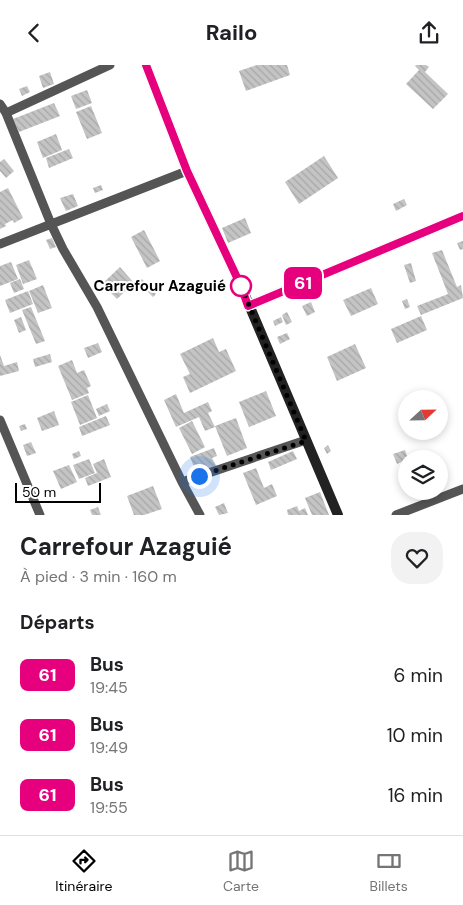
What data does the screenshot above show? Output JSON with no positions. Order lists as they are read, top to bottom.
{
  "places": ["Carrefour Azaguié"],
  "lines": ["bus line 61"],
  "scale_bar": "50 m",
  "north": "right",
  "page": {
    "header": "Railo",
    "on_map": "61",
    "scale": "50 m",
    "heading": [
      ["Carrefour Azaguié", "À pied · 3 min · 160 m"],
      "Départs"
    ],
    "list": [
      {
        "mark": "61",
        "name": "Bus",
        "note": "19:45",
        "value": "6 min"
      },
      {
        "mark": "61",
        "name": "Bus",
        "note": "19:49",
        "value": "10 min"
      },
      {
        "mark": "61",
        "name": "Bus",
        "note": "19:55",
        "value": "16 min"
      }
    ],
    "tabs": ["Itinéraire", "Carte", "Billets"]
  }
}
